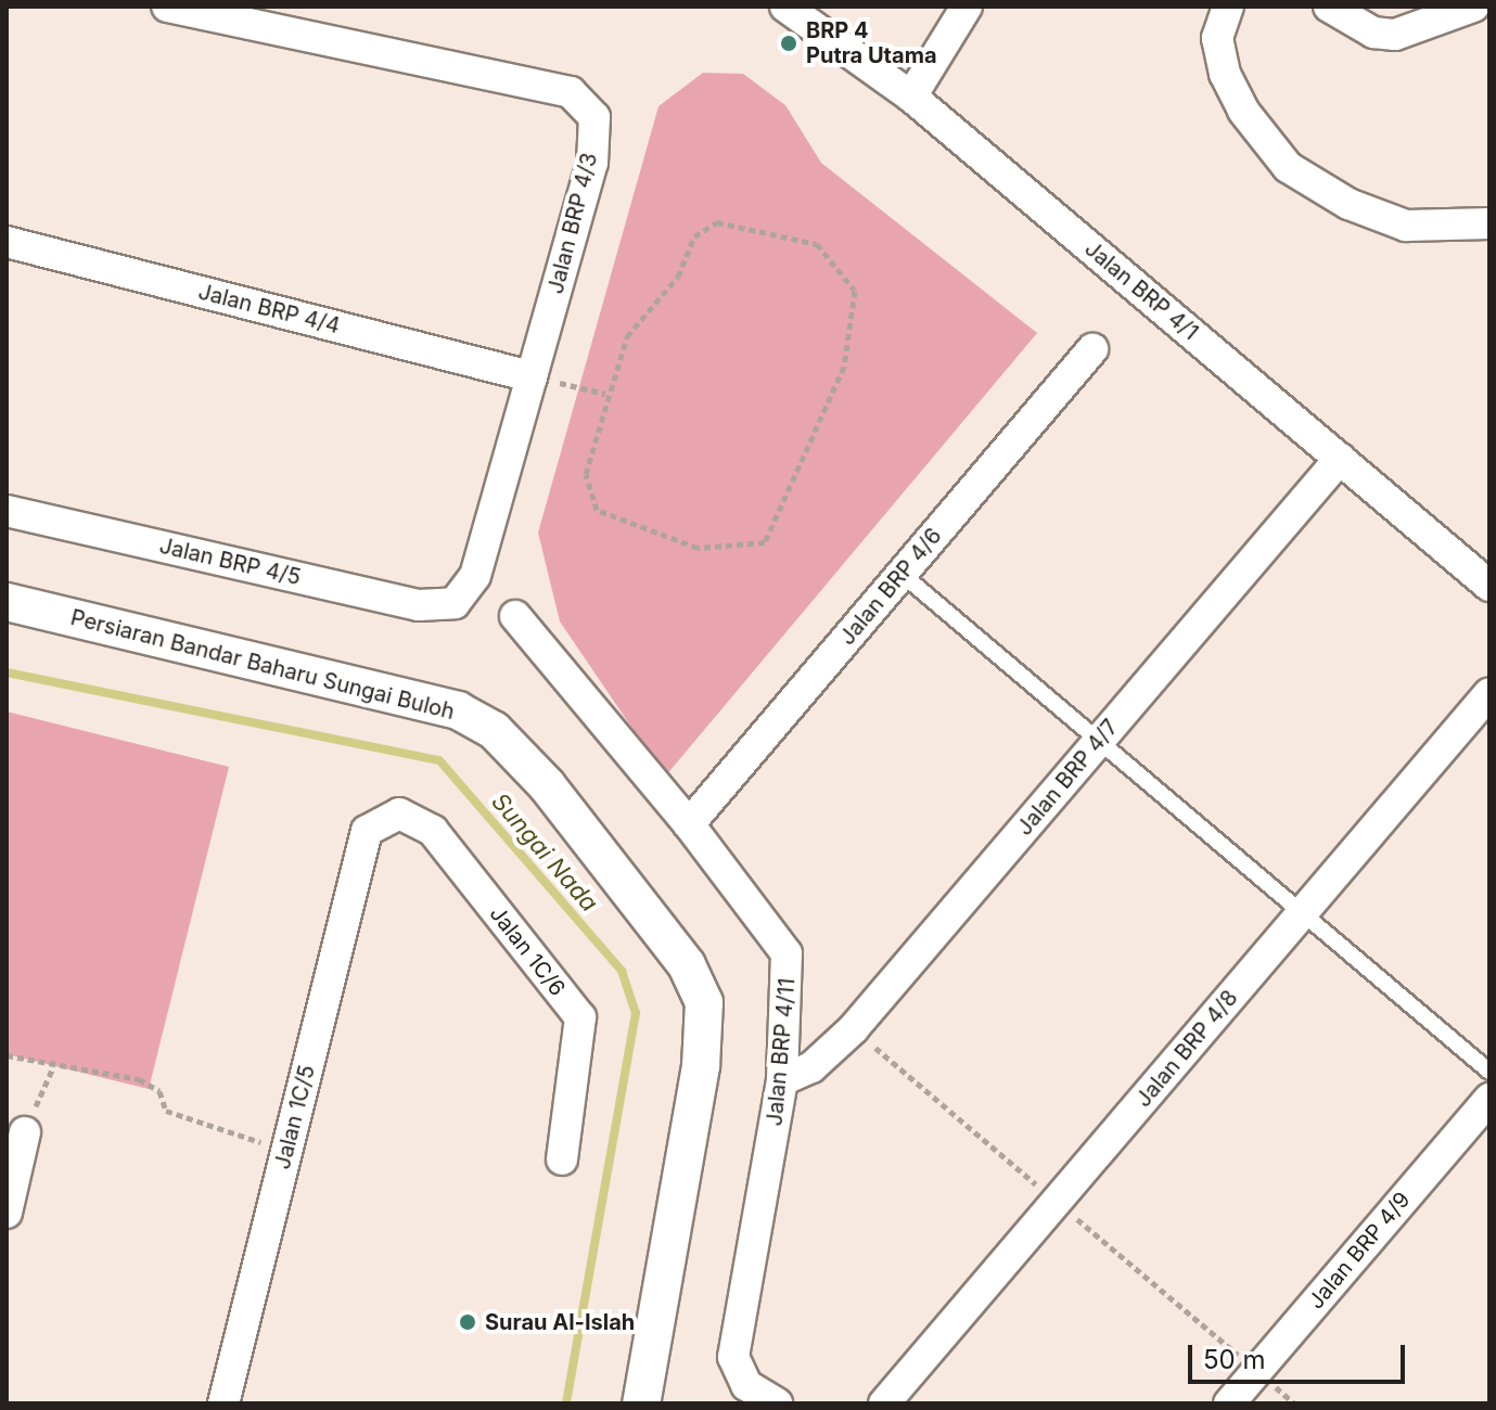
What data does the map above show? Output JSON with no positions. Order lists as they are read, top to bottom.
{
  "streets": {
    "street": [
      "Jalan BRP 4/3",
      "Jalan BRP 4/1",
      "Jalan BRP 4/4",
      "Jalan BRP 4/5",
      "Jalan BRP 4/6",
      "Persiaran Bandar Baharu Sungai Buloh",
      "Jalan BRP 4/7",
      "Jalan 1C/6",
      "Jalan BRP 4/8",
      "Jalan BRP 4/11",
      "Jalan 1C/5",
      "Jalan BRP 4/9"
    ]
  },
  "crossings": [
    ["Jalan BRP 4/3", "Jalan BRP 4/4"],
    ["Jalan BRP 4/3", "Jalan BRP 4/5"],
    ["Jalan BRP 4/1", "Jalan BRP 4/7"],
    ["Jalan BRP 4/6", "Jalan BRP 4/11"],
    ["Jalan BRP 4/7", "Jalan BRP 4/11"],
    ["Jalan 1C/6", "Jalan 1C/5"]
  ],
  "water": ["Sungai Nada"],
  "places": ["BRP 4 Putra Utama", "Surau Al-Islah"],
  "scale_bar": "50 m"
}
